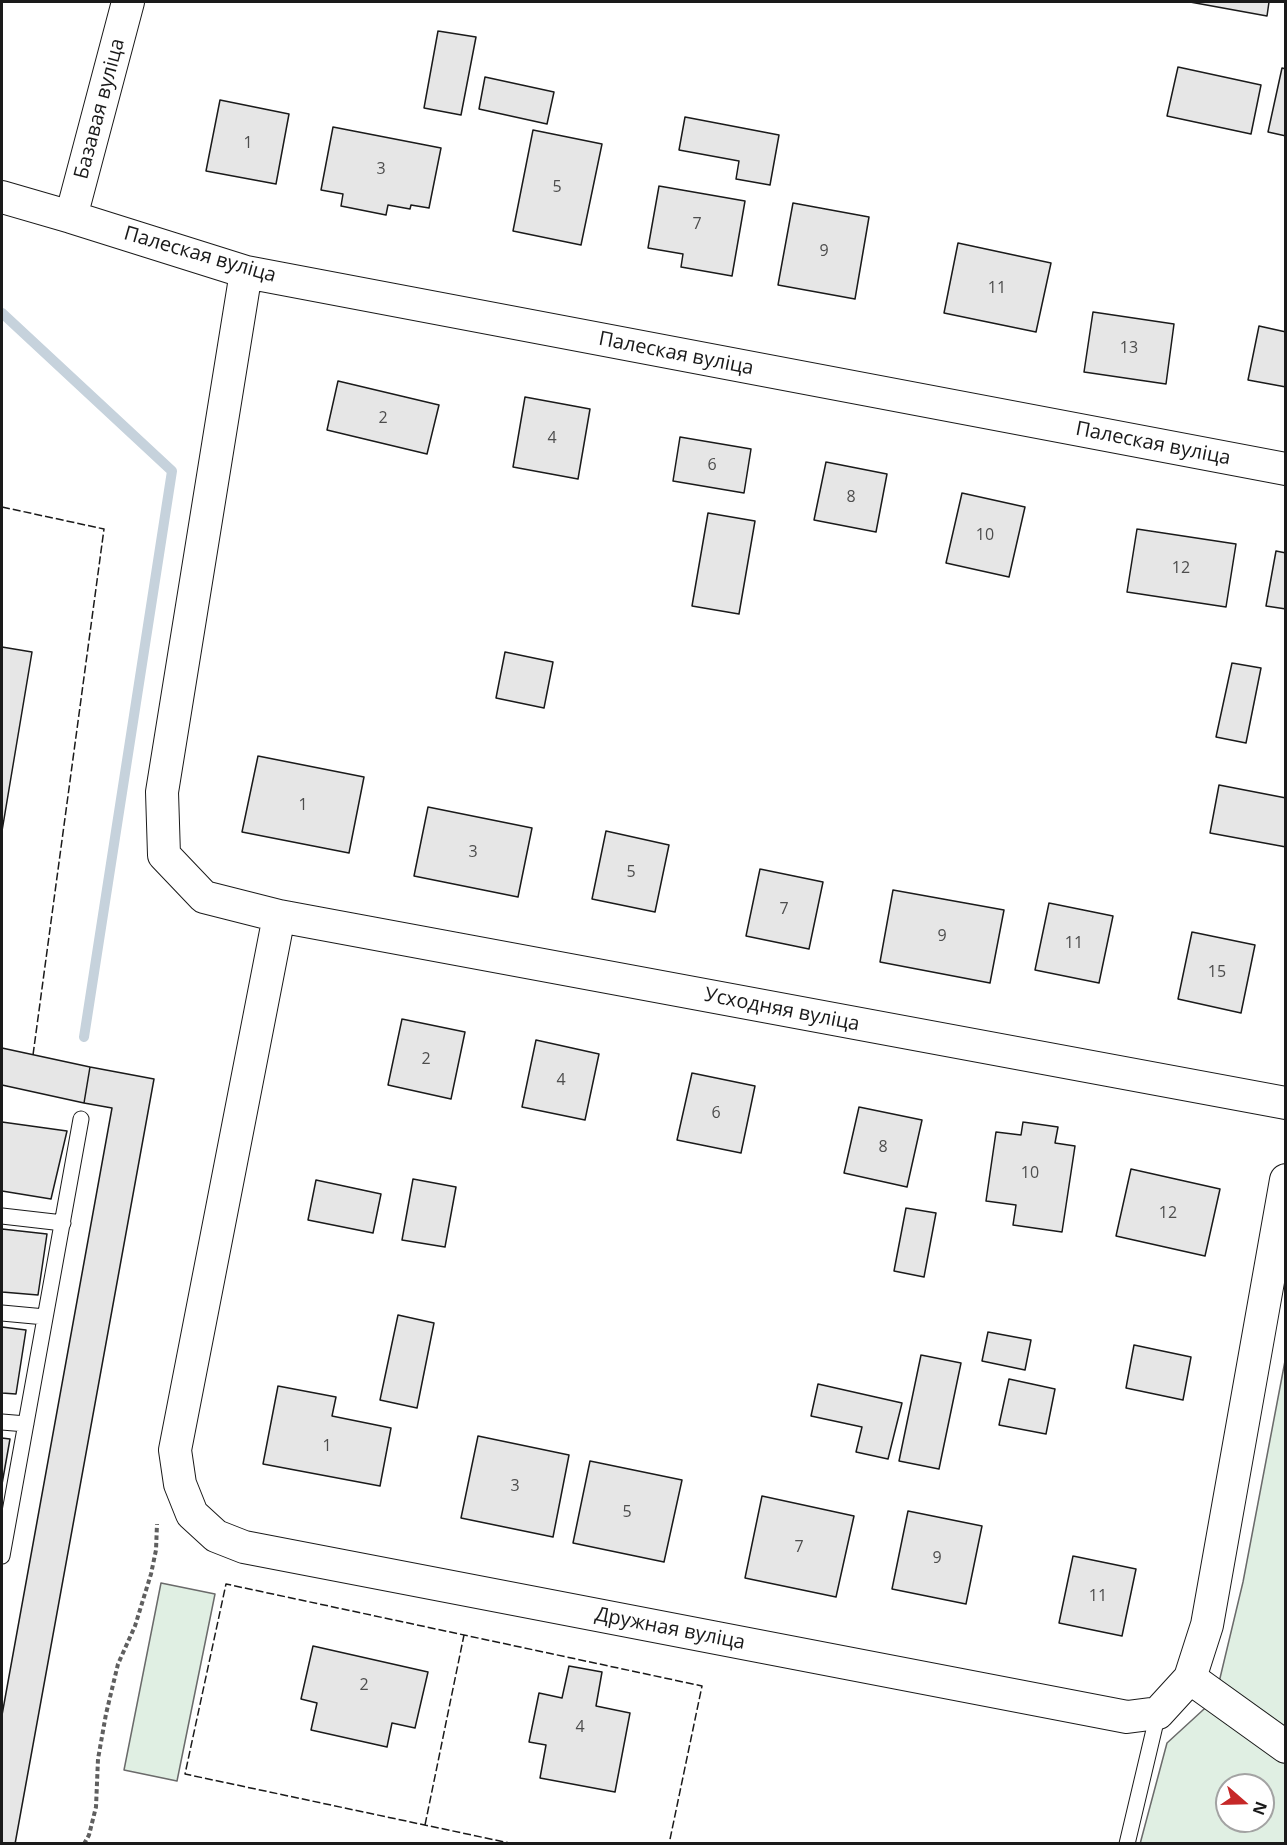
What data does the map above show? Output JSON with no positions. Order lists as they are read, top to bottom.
{
  "streets": {
    "street": [
      "Базавая вуліца",
      "Палеская вуліца",
      "Усходняя вуліца",
      "Дружная вуліца"
    ]
  },
  "crossings": [
    ["Базавая вуліца", "Палеская вуліца"],
    ["Палеская вуліца", "Усходняя вуліца"],
    ["Усходняя вуліца", "Дружная вуліца"]
  ],
  "house_numbers": [
    "1",
    "3",
    "5",
    "7",
    "9",
    "11",
    "13",
    "2",
    "4",
    "6",
    "8",
    "10",
    "12",
    "1",
    "3",
    "5",
    "7",
    "9",
    "11",
    "15",
    "2",
    "4",
    "6",
    "8",
    "10",
    "12",
    "1",
    "3",
    "5",
    "7",
    "9",
    "11",
    "2",
    "4"
  ],
  "north": "right"
}
